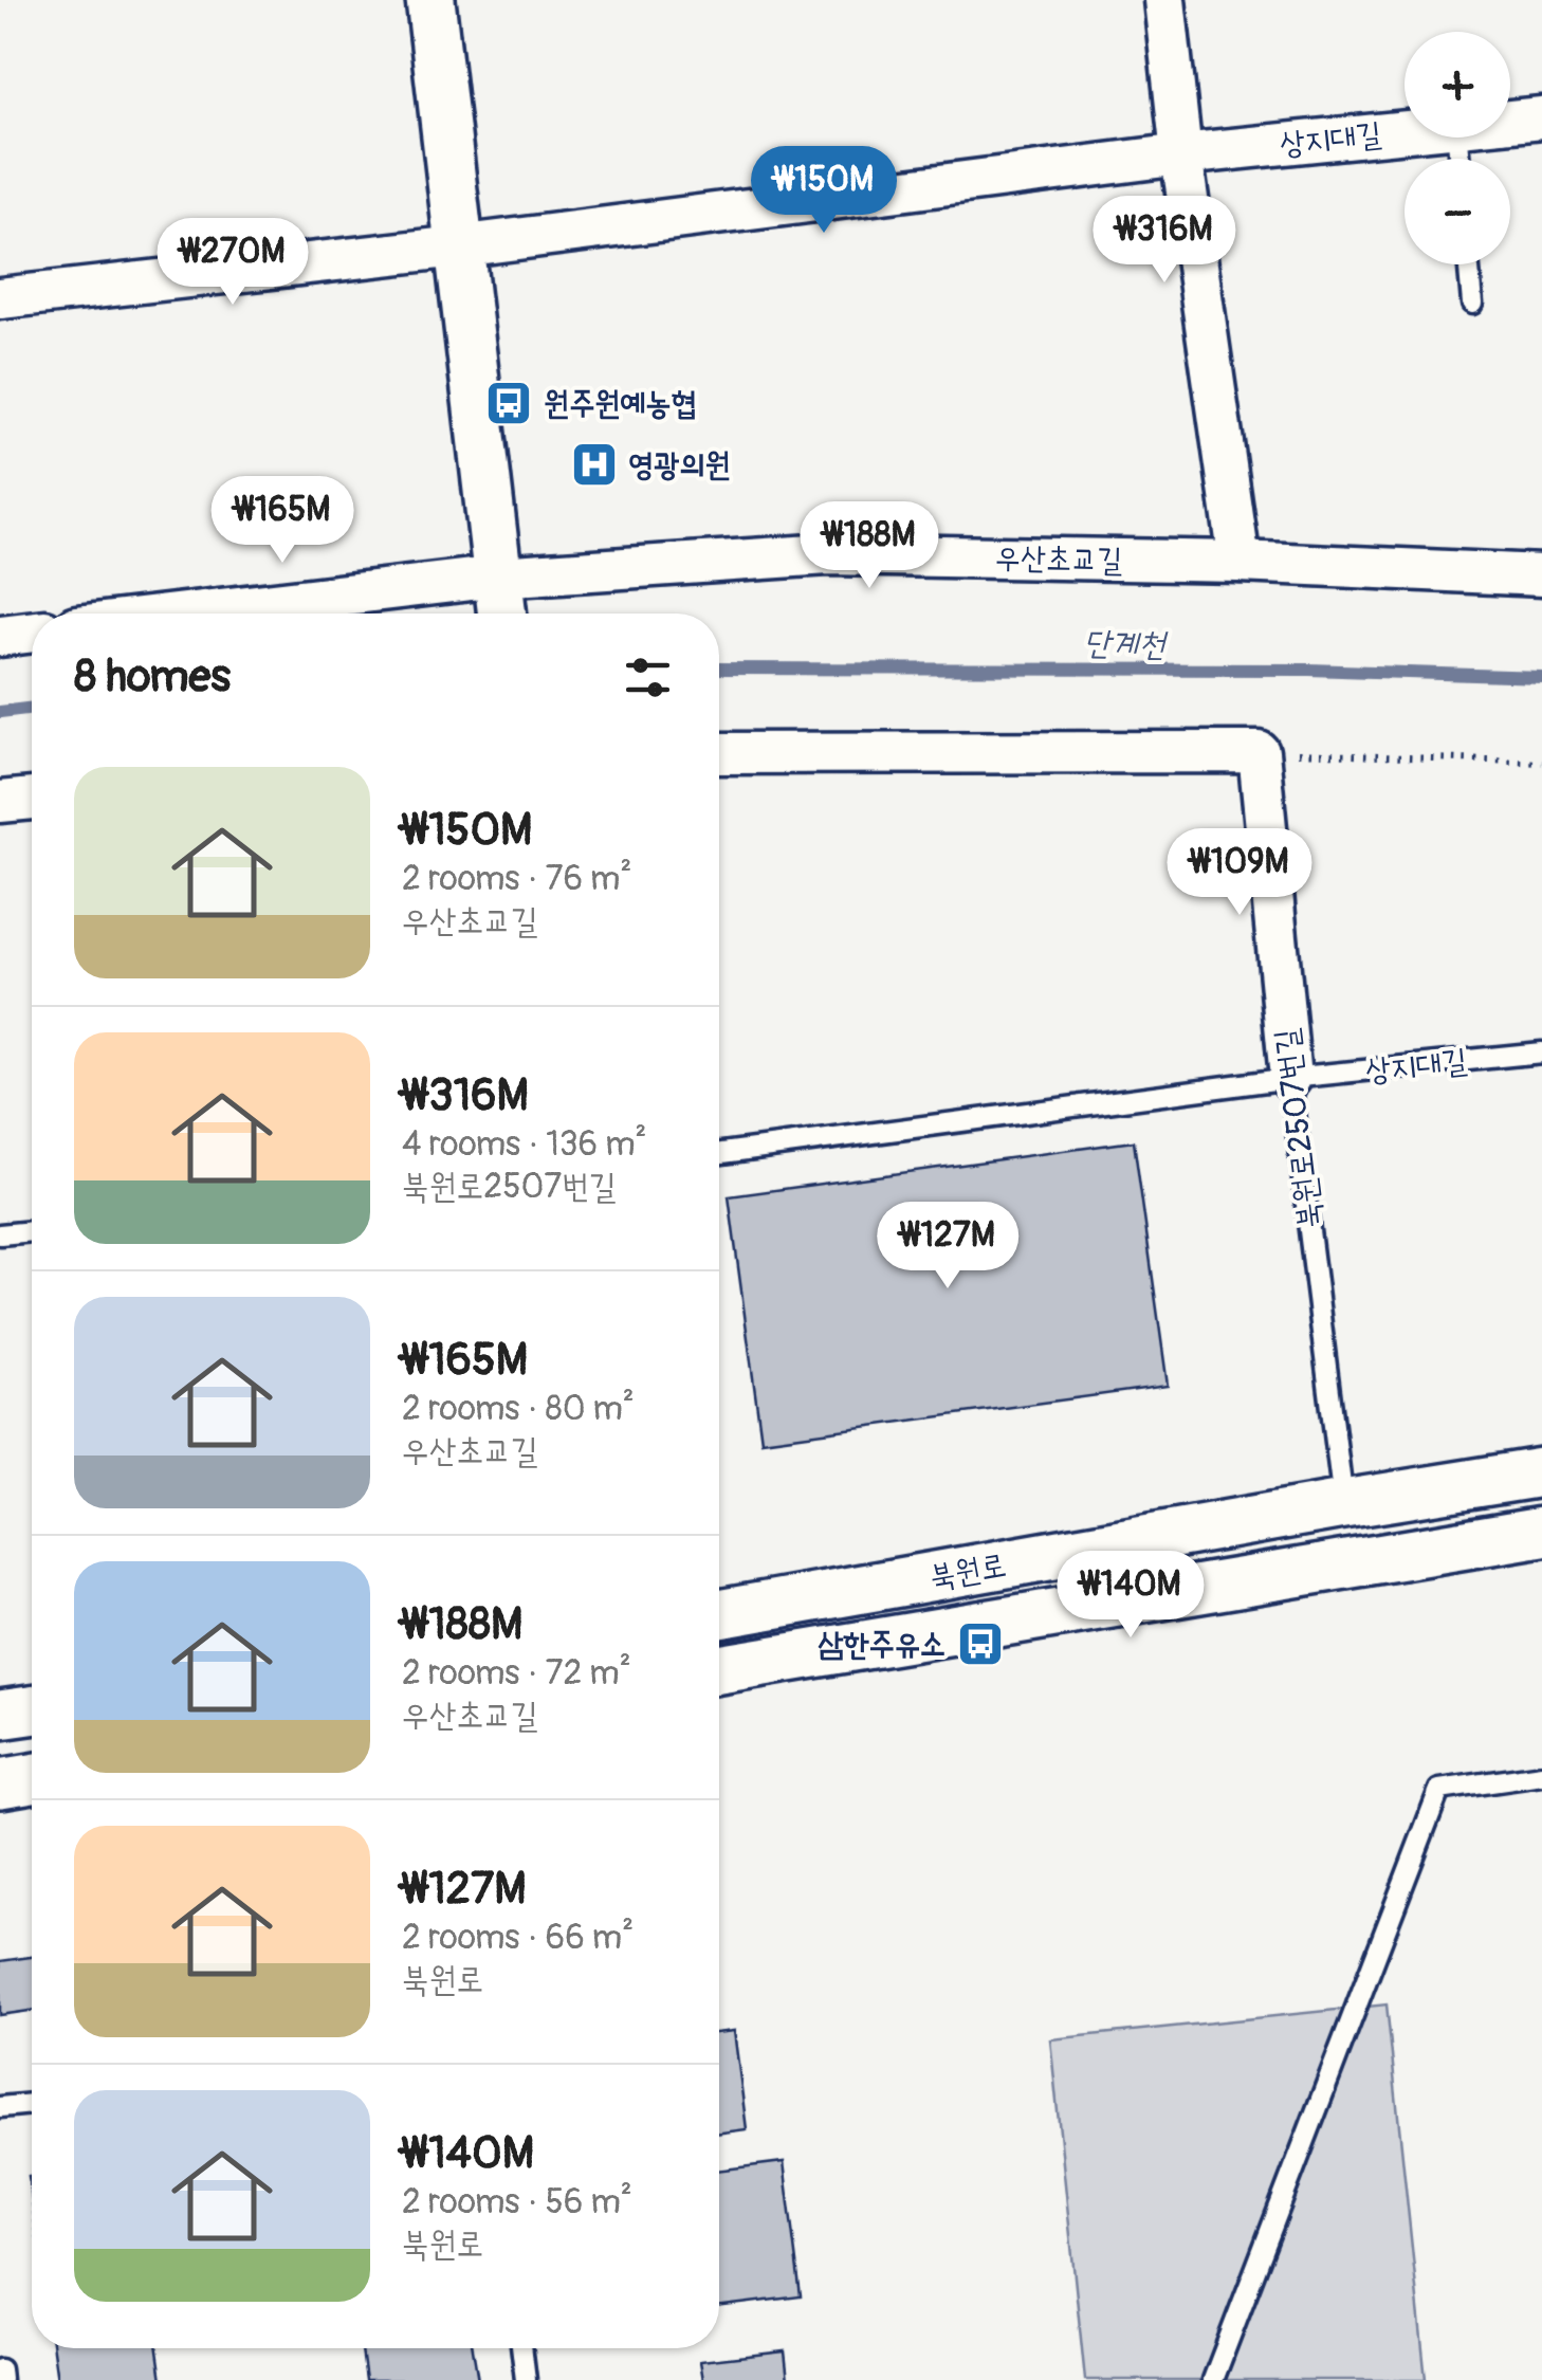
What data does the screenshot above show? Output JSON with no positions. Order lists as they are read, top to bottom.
{
  "streets": {
    "street": [
      "상지대길",
      "우산초교길",
      "북원로2507번길",
      "북원로"
    ]
  },
  "crossings": [
    ["상지대길", "북원로2507번길"],
    ["북원로2507번길", "북원로"]
  ],
  "water": ["단계천"],
  "places": {
    "bus stop": ["원주원예농협", "삼한주유소"],
    "hospital": ["영광의원"]
  },
  "page": {
    "map_buttons": ["+", "−"],
    "price": [
      "₩150M",
      "₩316M",
      "₩270M",
      "₩165M",
      "₩188M",
      "₩109M",
      "₩127M",
      "₩140M"
    ],
    "heading": "8 homes",
    "list": [
      {
        "name": "₩150M",
        "note": "2 rooms · 76 m² · 우산초교길"
      },
      {
        "name": "₩316M",
        "note": "4 rooms · 136 m² · 북원로2507번길"
      },
      {
        "name": "₩165M",
        "note": "2 rooms · 80 m² · 우산초교길"
      },
      {
        "name": "₩188M",
        "note": "2 rooms · 72 m² · 우산초교길"
      },
      {
        "name": "₩127M",
        "note": "2 rooms · 66 m² · 북원로"
      },
      {
        "name": "₩140M",
        "note": "2 rooms · 56 m² · 북원로"
      }
    ]
  }
}
